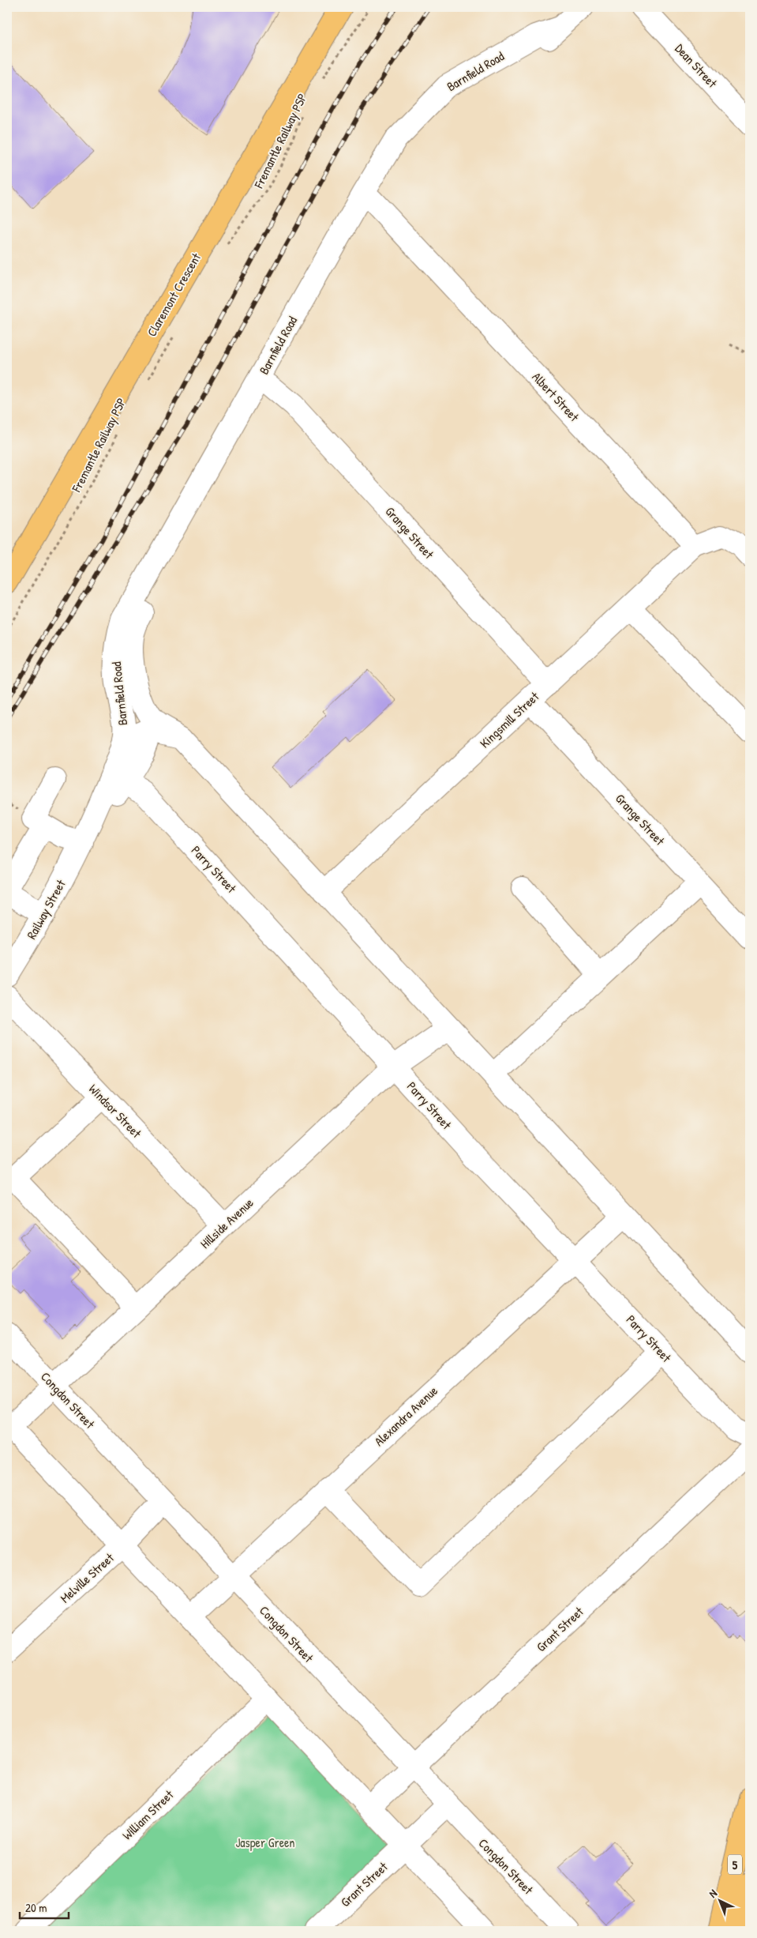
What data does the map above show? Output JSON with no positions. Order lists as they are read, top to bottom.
{
  "streets": {
    "main road": ["Claremont Crescent", "5"],
    "street": [
      "Dean Street",
      "Barnfield Road",
      "Albert Street",
      "Grange Street",
      "Kingsmill Street",
      "Parry Street",
      "Railway Street",
      "Windsor Street",
      "Hillside Avenue",
      "Congdon Street",
      "Alexandra Avenue",
      "Melville Street",
      "Grant Street",
      "William Street"
    ],
    "path": ["Fremantle Railway PSP"]
  },
  "crossings": [
    ["Barnfield Road", "Albert Street"],
    ["Barnfield Road", "Grange Street"],
    ["Barnfield Road", "Railway Street"],
    ["Albert Street", "Kingsmill Street"],
    ["Grange Street", "Kingsmill Street"],
    ["Parry Street", "Railway Street"],
    ["Parry Street", "Hillside Avenue"],
    ["Parry Street", "Alexandra Avenue"],
    ["Windsor Street", "Hillside Avenue"],
    ["Hillside Avenue", "Congdon Street"],
    ["Congdon Street", "Alexandra Avenue"],
    ["Congdon Street", "Melville Street"],
    ["Congdon Street", "Grant Street"]
  ],
  "parks": ["Jasper Green"],
  "scale_bar": "20 m",
  "north": "top left"
}
